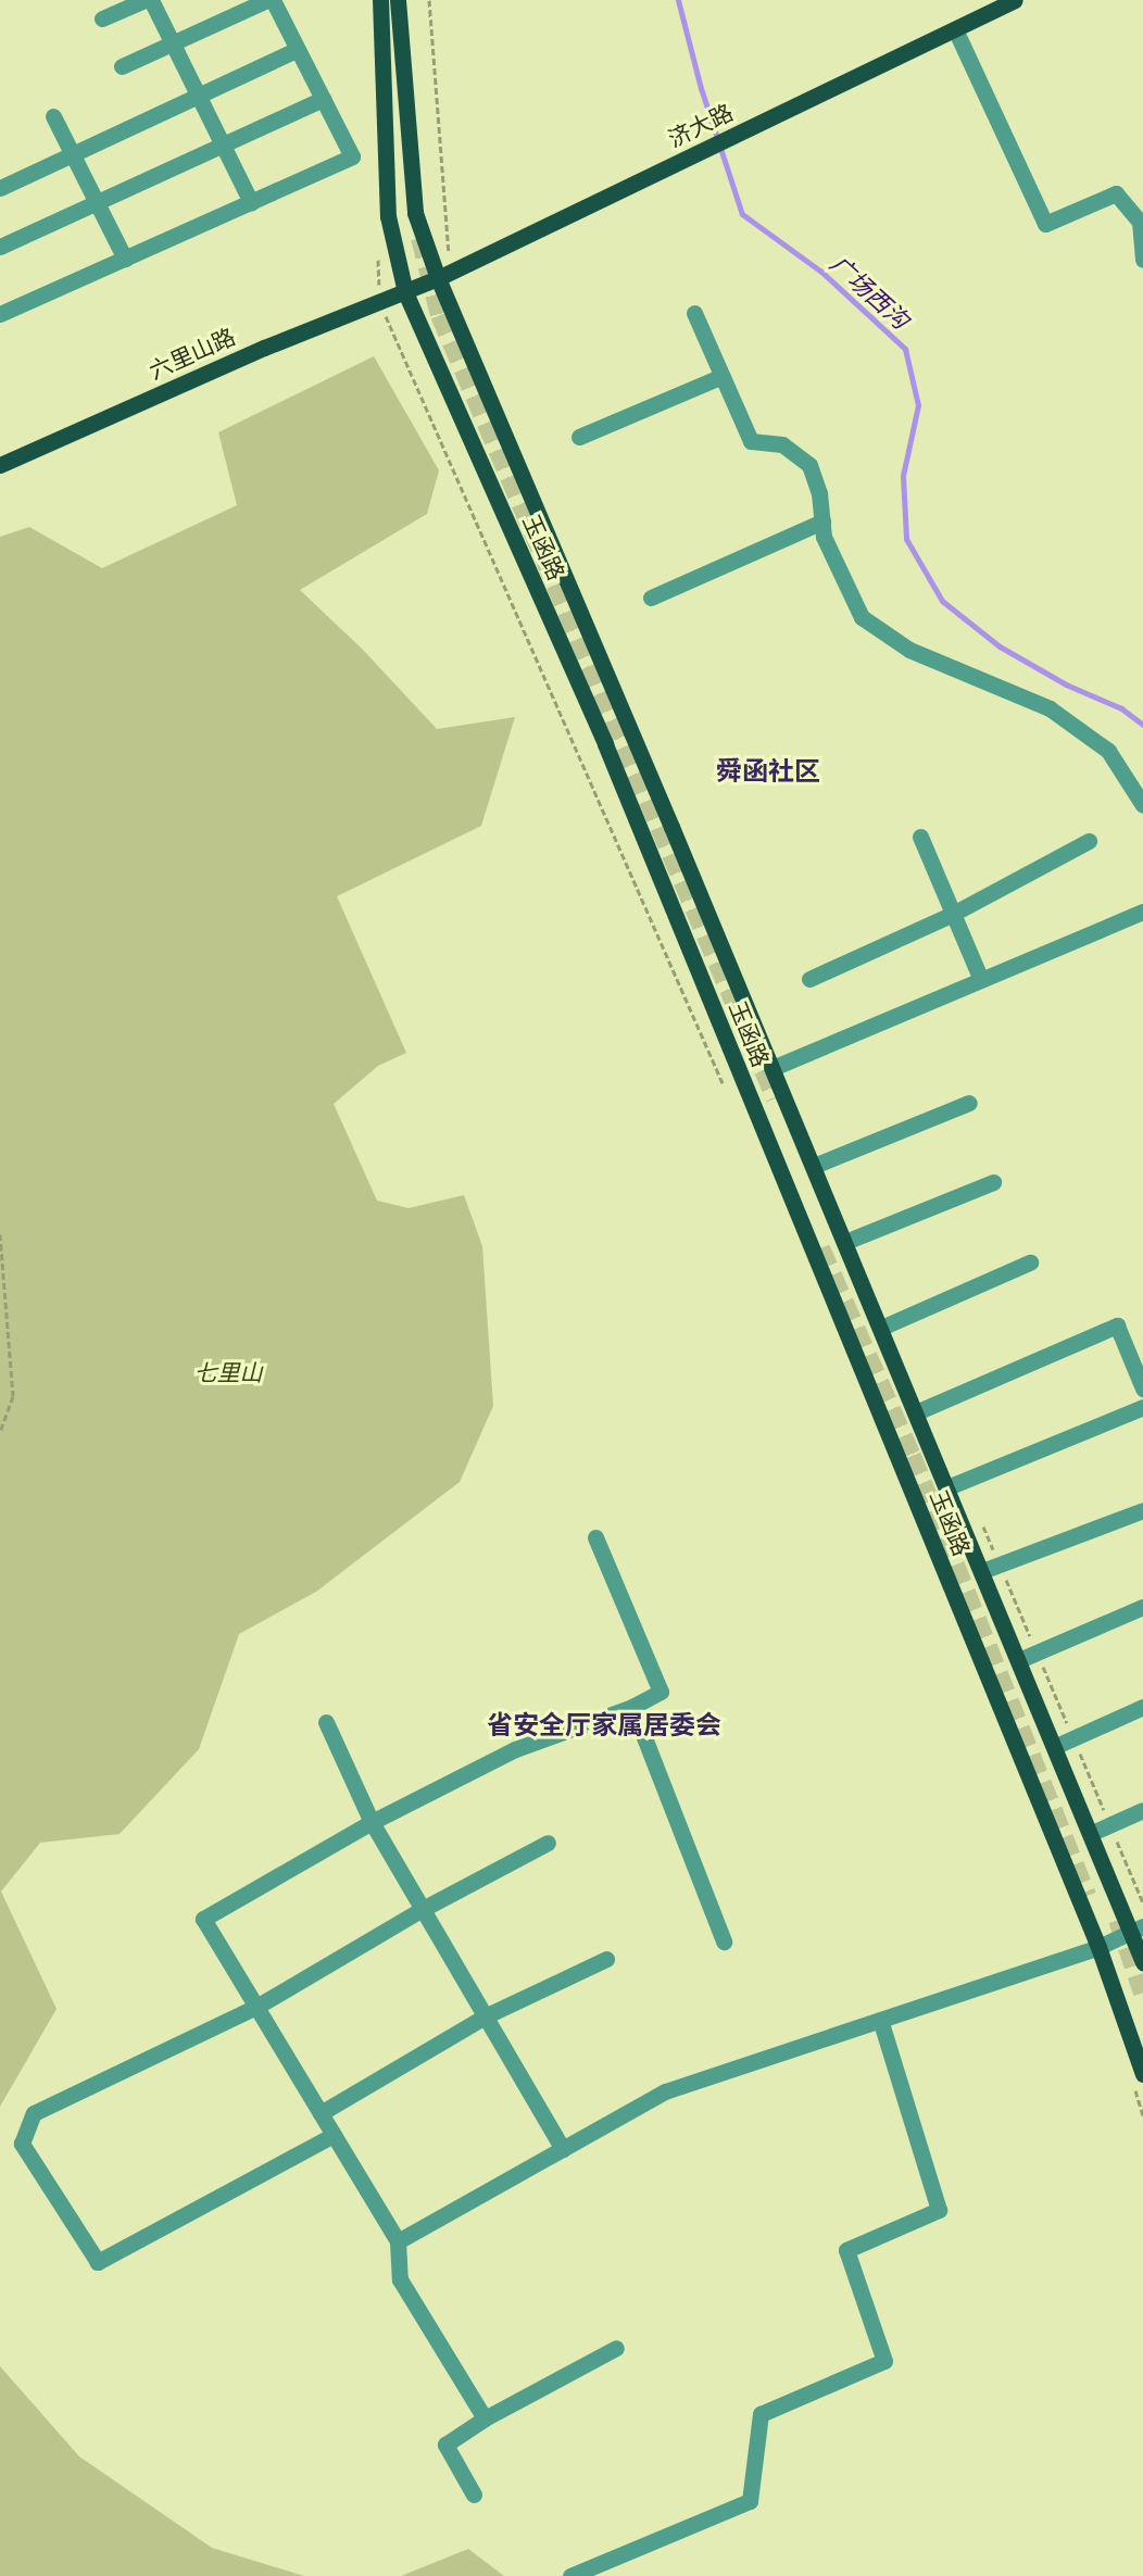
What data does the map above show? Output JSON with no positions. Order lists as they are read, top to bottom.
{
  "streets": {
    "main road": ["济大路", "六里山路", "玉函路"]
  },
  "crossings": [
    ["济大路", "六里山路"],
    ["济大路", "玉函路"],
    ["六里山路", "玉函路"]
  ],
  "districts": ["舜函社区", "省安全厅家属居委会"],
  "water": ["广场西沟"],
  "parks": ["七里山"]
}
